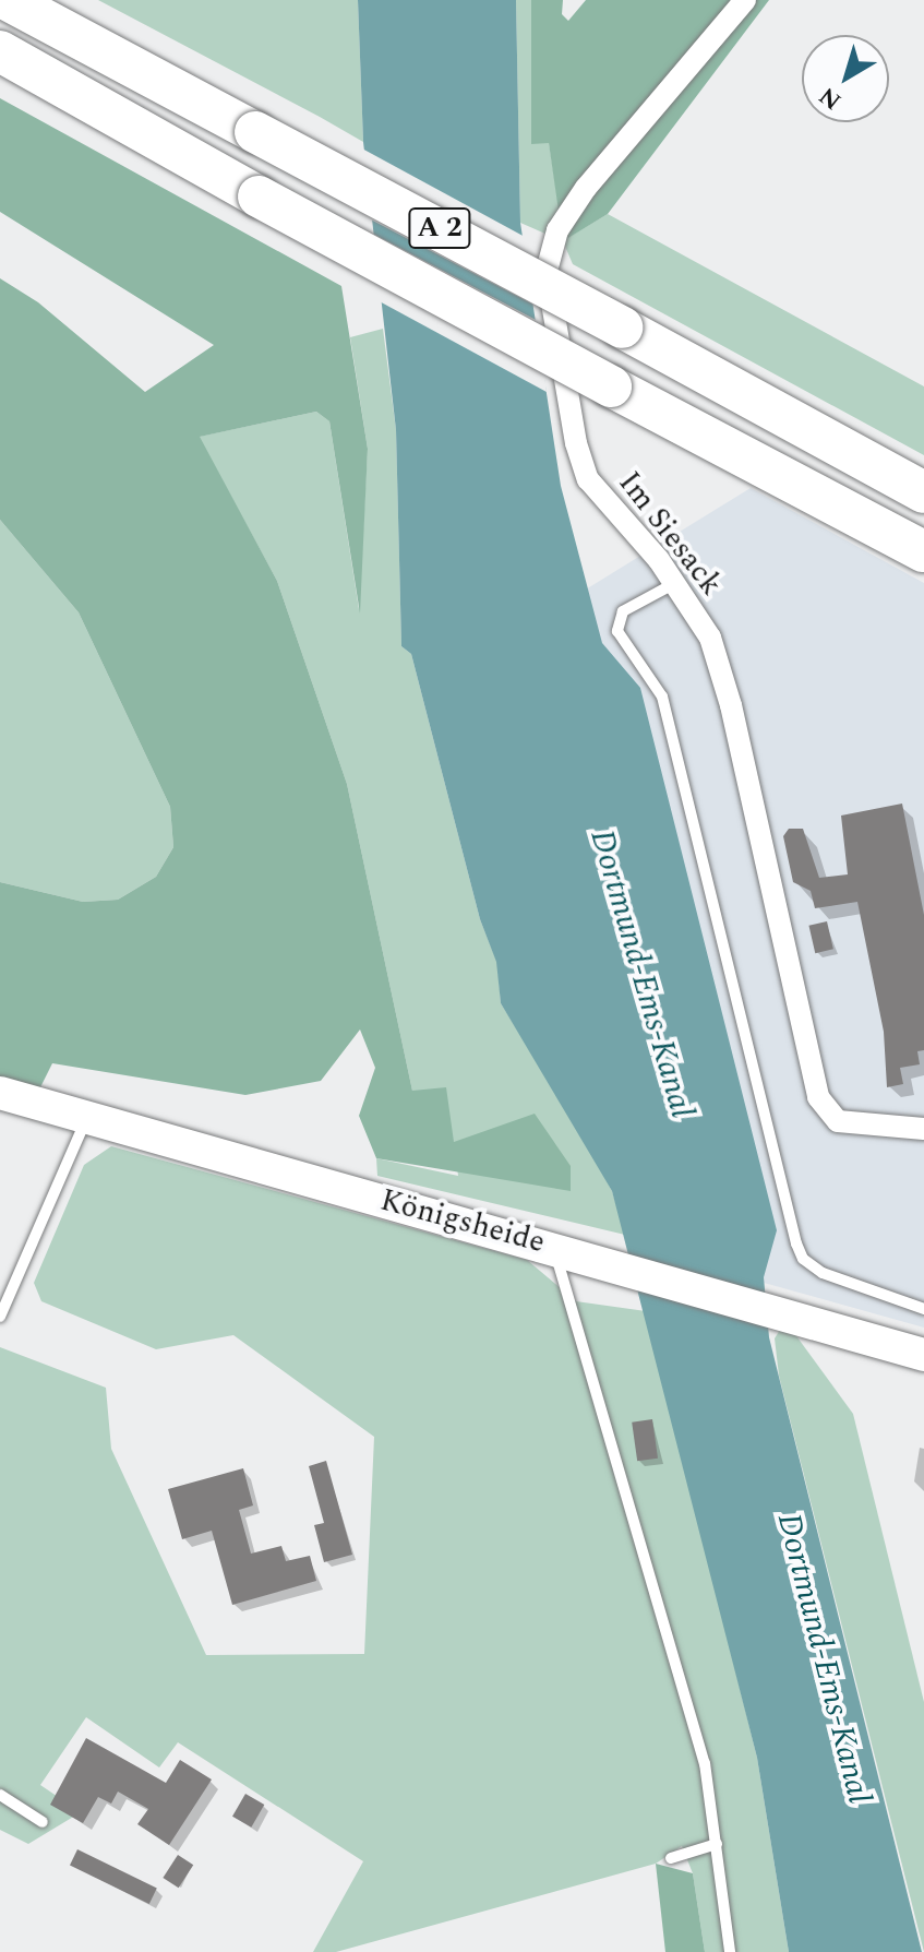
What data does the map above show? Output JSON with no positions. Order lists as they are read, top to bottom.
{
  "streets": {
    "highway": ["A 2"],
    "main road": ["Königsheide"],
    "street": ["Im Siesack"]
  },
  "water": ["Dortmund-Ems-Kanal"],
  "north": "bottom left"
}
